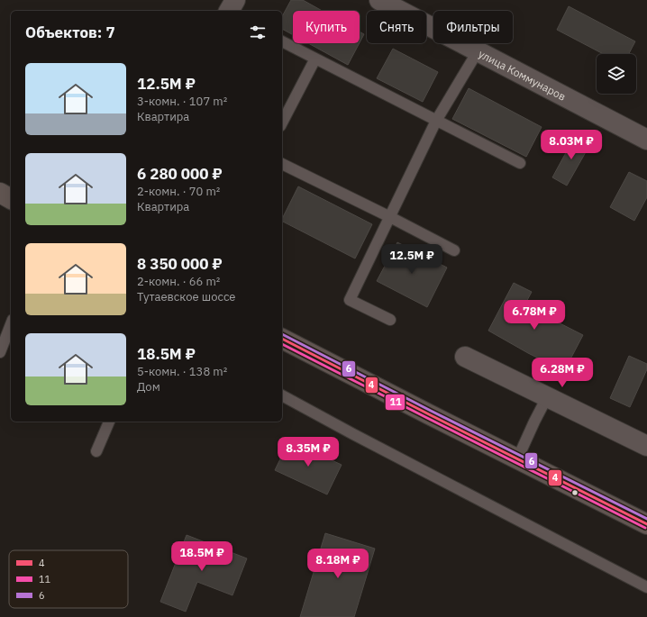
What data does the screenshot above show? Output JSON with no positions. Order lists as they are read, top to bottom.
{
  "streets": {
    "street": ["улица Коммунаров"]
  },
  "lines": ["transit line 6", "transit line 4", "transit line 11"],
  "legend": ["4", "11", "6"],
  "page": {
    "chip": ["Купить", "Снять", "Фильтры"],
    "heading": "Объектов: 7",
    "list": [
      {
        "name": "12.5M ₽",
        "note": "3-комн. · 107 m² · Квартира"
      },
      {
        "name": "6 280 000 ₽",
        "note": "2-комн. · 70 m² · Квартира"
      },
      {
        "name": "8 350 000 ₽",
        "note": "2-комн. · 66 m² · Тутаевское шоссе"
      },
      {
        "name": "18.5M ₽",
        "note": "5-комн. · 138 m² · Дом"
      }
    ],
    "price": [
      "8.03M ₽",
      "12.5M ₽",
      "6.78M ₽",
      "6.28M ₽",
      "8.35M ₽",
      "18.5M ₽",
      "8.18M ₽"
    ]
  }
}
